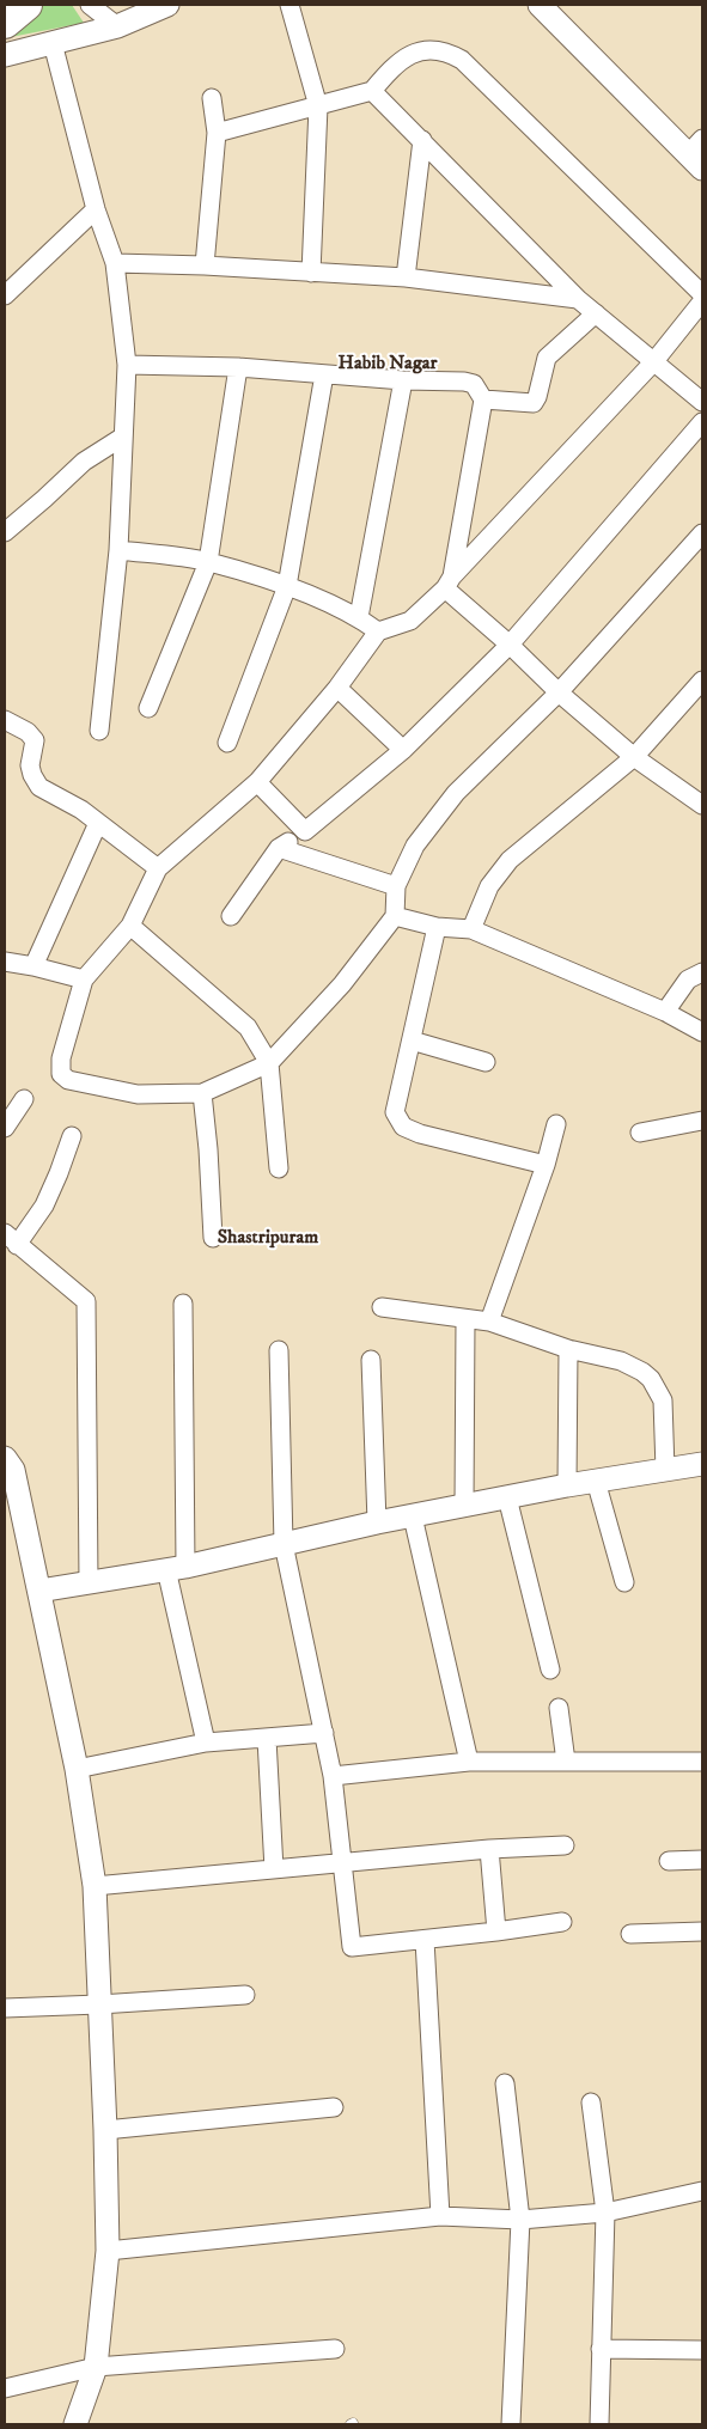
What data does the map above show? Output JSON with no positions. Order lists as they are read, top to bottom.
{
  "districts": ["Habib Nagar", "Shastripuram"]
}
